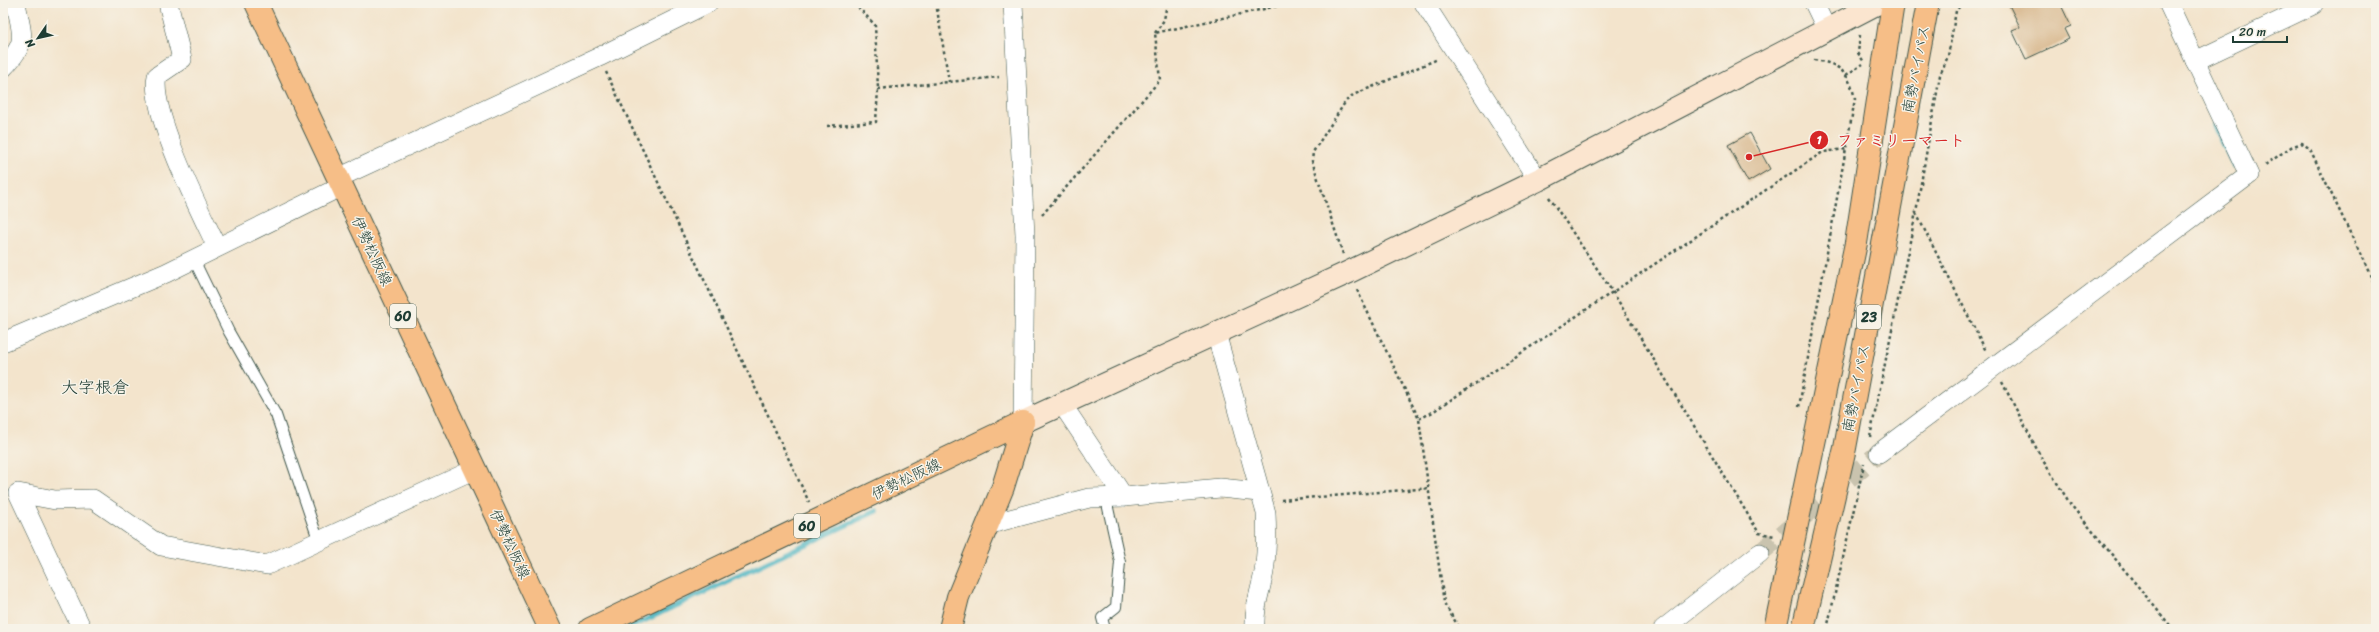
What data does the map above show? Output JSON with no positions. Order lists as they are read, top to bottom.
{
  "streets": {
    "main road": [
      "南勢バイパス",
      "伊勢松阪線",
      "60",
      "23"
    ]
  },
  "districts": ["大字根倉"],
  "places": ["ファミリーマート"],
  "scale_bar": "20 m",
  "north": "bottom left"
}
